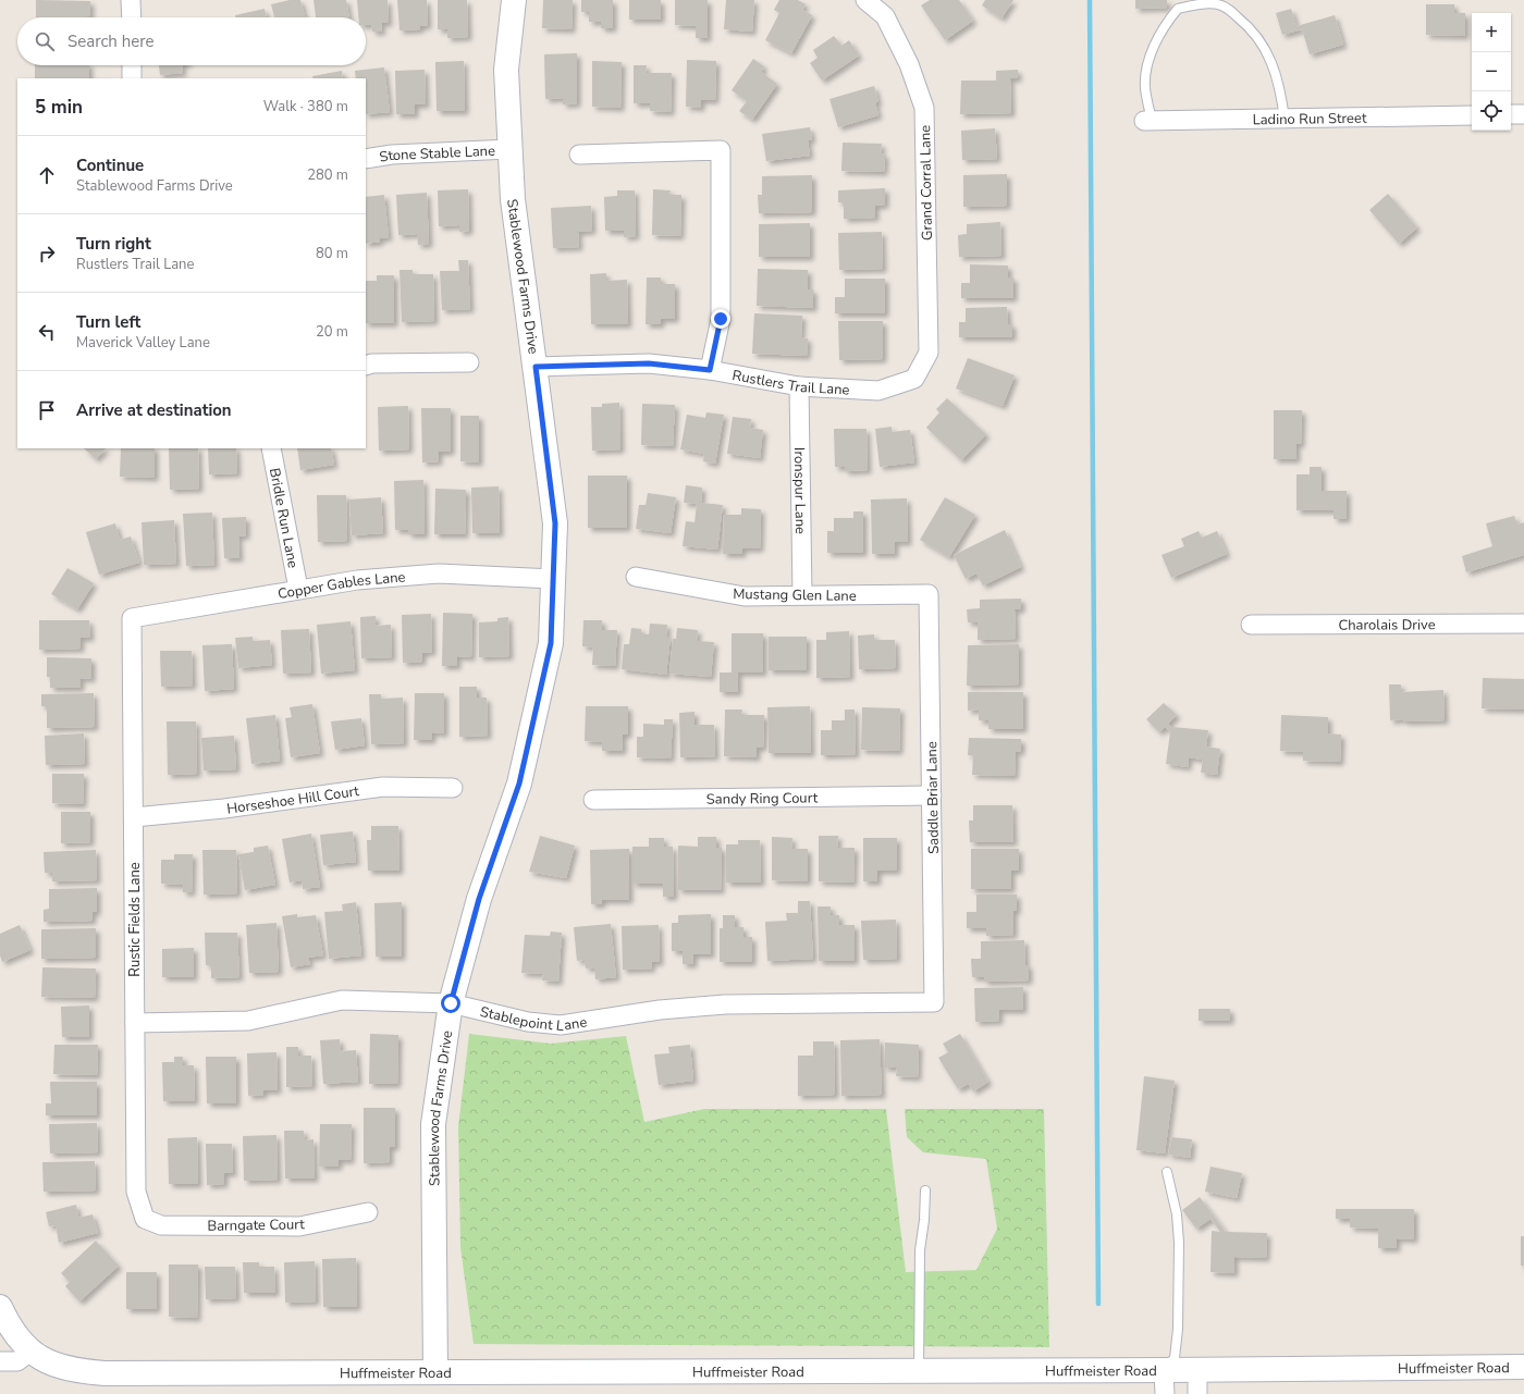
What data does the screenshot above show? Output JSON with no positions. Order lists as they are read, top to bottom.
{
  "streets": {
    "street": [
      "Ladino Run Street",
      "Stone Stable Lane",
      "Grand Corral Lane",
      "Stablewood Farms Drive",
      "Rustlers Trail Lane",
      "Ironspur Lane",
      "Bridle Run Lane",
      "Copper Gables Lane",
      "Mustang Glen Lane",
      "Charolais Drive",
      "Sandy Ring Court",
      "Saddle Briar Lane",
      "Horseshoe Hill Court",
      "Rustic Fields Lane",
      "Stablepoint Lane",
      "Barngate Court",
      "Huffmeister Road"
    ]
  },
  "crossings": [
    ["Stone Stable Lane", "Stablewood Farms Drive"],
    ["Grand Corral Lane", "Rustlers Trail Lane"],
    ["Stablewood Farms Drive", "Rustlers Trail Lane"],
    ["Stablewood Farms Drive", "Copper Gables Lane"],
    ["Stablewood Farms Drive", "Stablepoint Lane"],
    ["Stablewood Farms Drive", "Huffmeister Road"],
    ["Rustlers Trail Lane", "Ironspur Lane"],
    ["Ironspur Lane", "Mustang Glen Lane"],
    ["Bridle Run Lane", "Copper Gables Lane"],
    ["Copper Gables Lane", "Rustic Fields Lane"],
    ["Mustang Glen Lane", "Saddle Briar Lane"],
    ["Sandy Ring Court", "Saddle Briar Lane"],
    ["Saddle Briar Lane", "Stablepoint Lane"],
    ["Horseshoe Hill Court", "Rustic Fields Lane"],
    ["Rustic Fields Lane", "Stablepoint Lane"],
    ["Rustic Fields Lane", "Barngate Court"]
  ],
  "page": {
    "map_buttons": ["+", "−"],
    "search": "Search here",
    "heading": ["5 min", "Walk · 380 m"],
    "list": [
      ["Continue", "Stablewood Farms Drive", "280 m"],
      ["Turn right", "Rustlers Trail Lane", "80 m"],
      ["Turn left", "Maverick Valley Lane", "20 m"],
      "Arrive at destination"
    ]
  }
}
